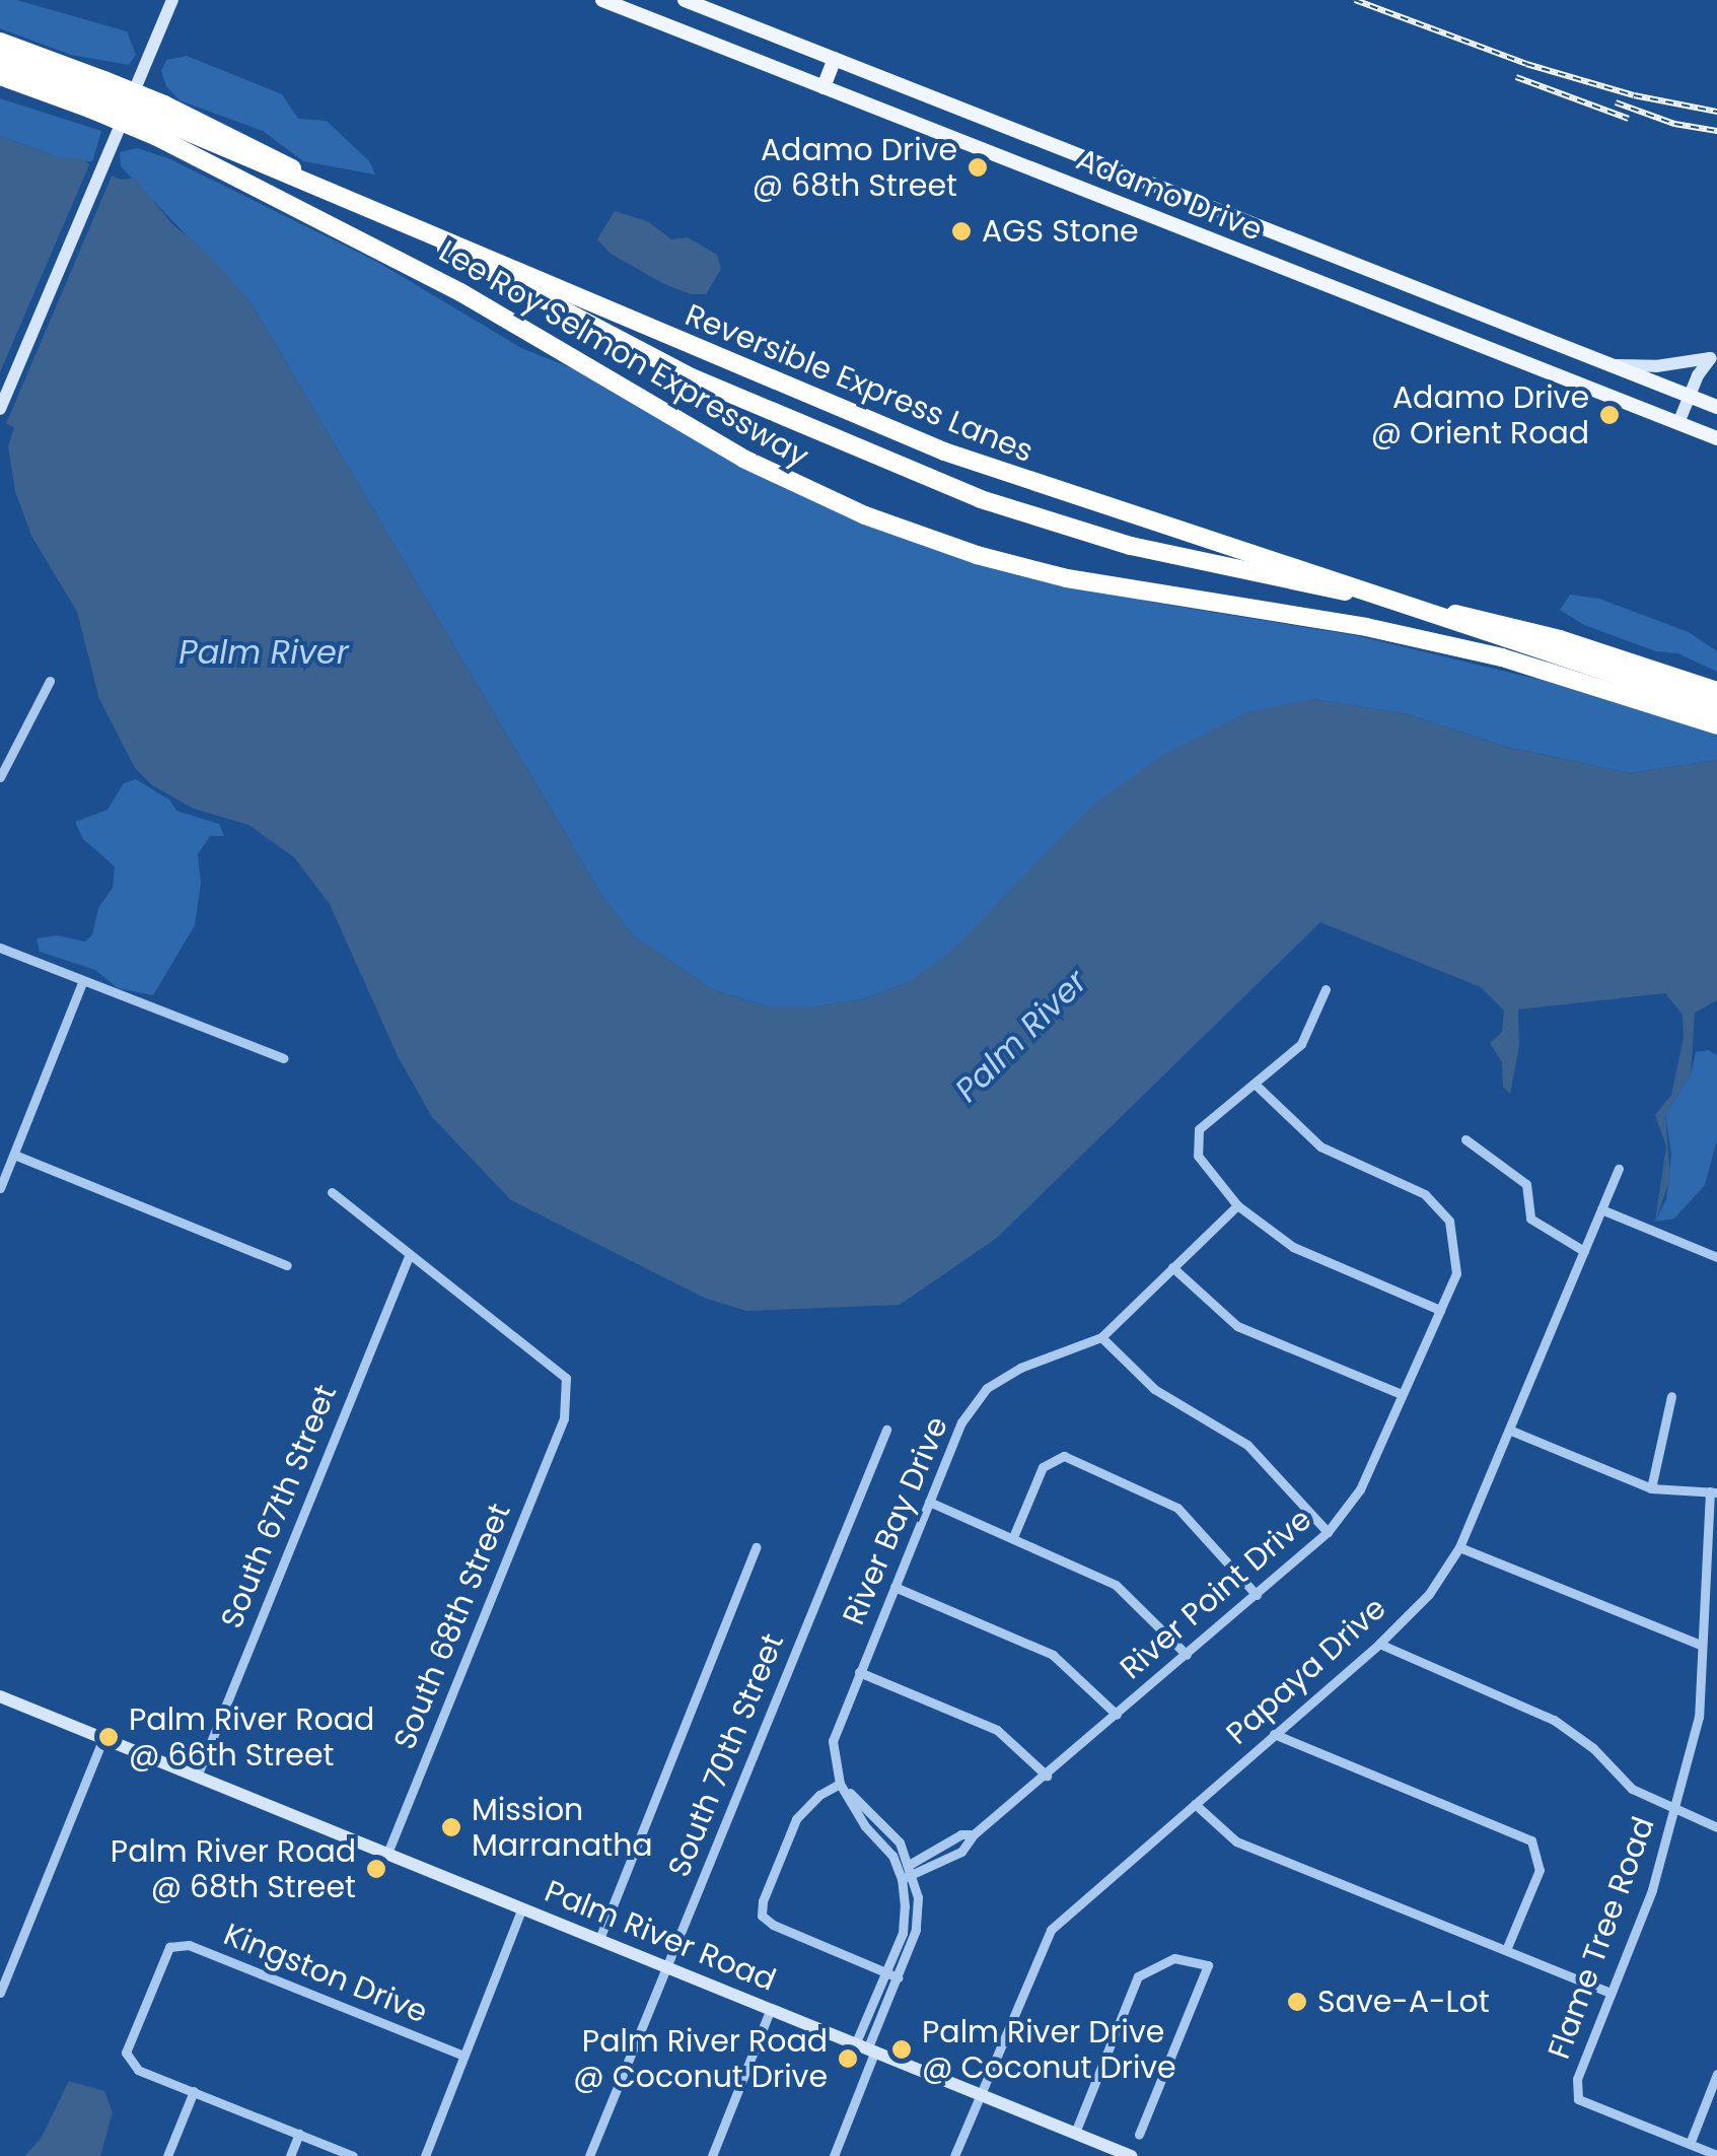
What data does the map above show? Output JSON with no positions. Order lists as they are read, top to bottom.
{
  "streets": {
    "highway": ["Lee Roy Selmon Expressway", "Reversible Express Lanes"],
    "main road": ["Adamo Drive"],
    "street": [
      "South 67th Street",
      "River Bay Drive",
      "River Point Drive",
      "South 68th Street",
      "Papaya Drive",
      "South 70th Street",
      "Palm River Road",
      "Flame Tree Road",
      "Kingston Drive"
    ]
  },
  "crossings": [
    ["South 67th Street", "South 68th Street"],
    ["South 67th Street", "Palm River Road"],
    ["River Bay Drive", "River Point Drive"],
    ["South 68th Street", "Palm River Road"],
    ["Papaya Drive", "Palm River Road"],
    ["South 70th Street", "Palm River Road"]
  ],
  "water": ["Palm River"],
  "places": [
    "Adamo Drive @ 68th Street",
    "AGS Stone",
    "Adamo Drive @ Orient Road",
    "Palm River Road @ 66th Street",
    "Mission Marranatha",
    "Palm River Road @ 68th Street",
    "Save-A-Lot",
    "Palm River Drive @ Coconut Drive",
    "Palm River Road @ Coconut Drive"
  ]
}
